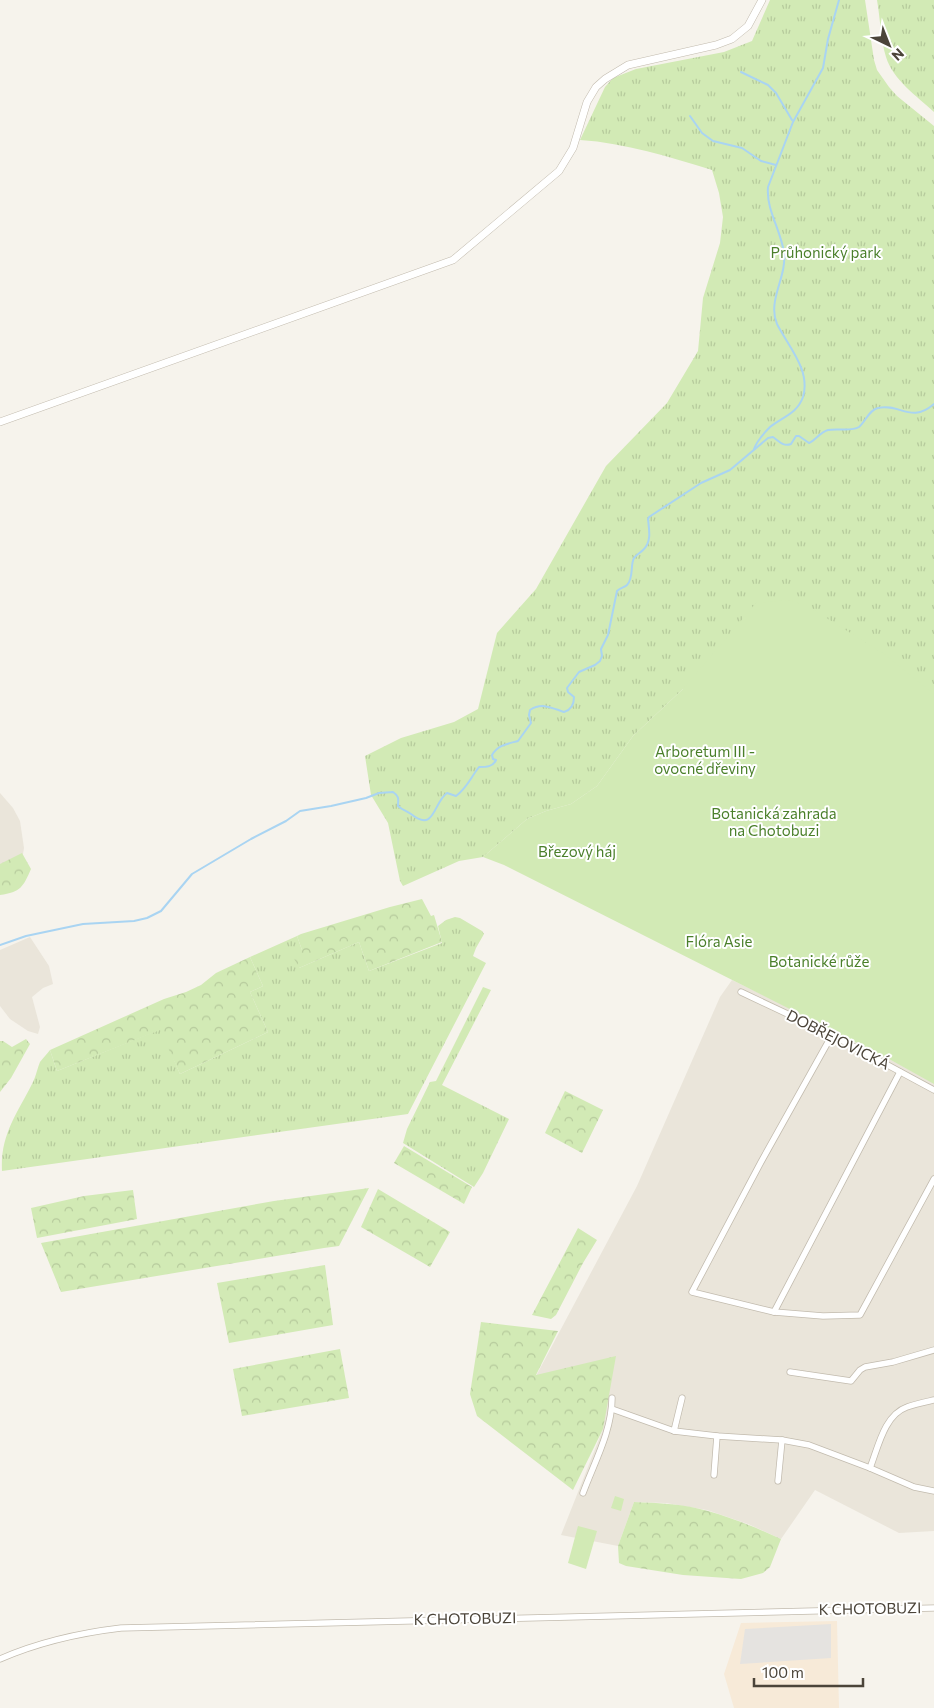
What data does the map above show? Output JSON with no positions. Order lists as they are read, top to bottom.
{
  "streets": {
    "street": ["DOBŘEJOVICKÁ", "K CHOTOBUZI"]
  },
  "parks": [
    "Průhonický park",
    "Arboretum III - ovocné dřeviny",
    "Botanická zahrada na Chotobuzi",
    "Březový háj",
    "Flóra Asie",
    "Botanické růže"
  ],
  "scale_bar": "100 m",
  "north": "bottom right"
}
